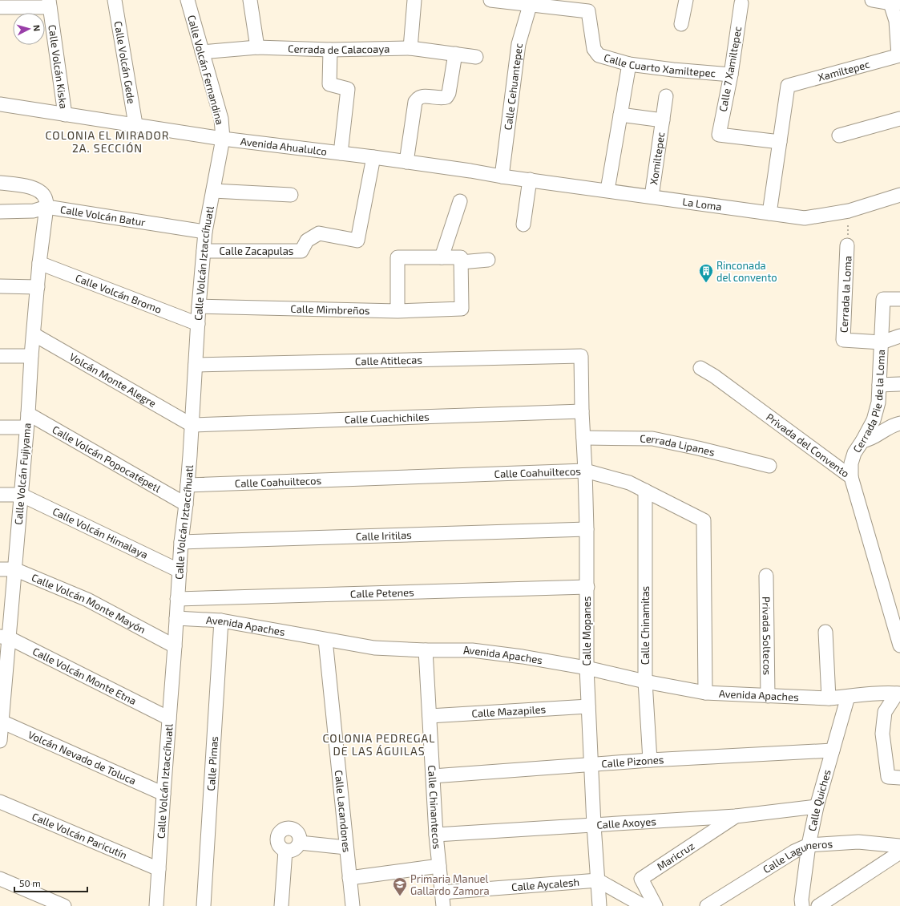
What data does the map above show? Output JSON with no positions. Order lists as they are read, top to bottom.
{
  "streets": {
    "street": [
      "Cerrada de Calacoaya",
      "Calle Volcán Gede",
      "Calle Cuarto Xamiltepec",
      "Calle Volcán Kiska",
      "Calle 7 Xamiltepec",
      "Calle Volcán Fernandina",
      "Xamiltepec",
      "Calle Cehuantepec",
      "Avenida Ahualulco",
      "Xomiltepec",
      "La Loma",
      "Calle Volcán Batur",
      "Calle Zacapulas",
      "Calle Volcán Iztaccíhuatl",
      "Calle Volcán Bromo",
      "Cerrada la Loma",
      "Calle Mimbreños",
      "Calle Atitlecas",
      "Volcán Monte Alegre",
      "Cerrada Pie de la Loma",
      "Calle Cuachichiles",
      "Privada del Convento",
      "Cerrada Lipanes",
      "Calle Volcán Popocatépetl",
      "Calle Coahuiltecos",
      "Calle Volcán Fujiyama",
      "Calle Volcán Himalaya",
      "Calle Iritilas",
      "Calle Petenes",
      "Calle Volcán Monte Mayón",
      "Calle Chinamitas",
      "Avenida Apaches",
      "Calle Mopanes",
      "Privada Soltecos",
      "Calle Volcán Monte Etna",
      "Calle Mazapiles",
      "Volcán Nevado de Toluca",
      "Calle Pizones",
      "Calle Pimas",
      "Calle Quiches",
      "Calle Chinantecos",
      "Calle Lacandones",
      "Calle Axoyes",
      "Calle Volcán Paricutín",
      "Maricruz",
      "Calle Laguneros",
      "Calle Aycalesh"
    ]
  },
  "crossings": [
    ["Cerrada de Calacoaya", "Calle Volcán Fernandina"],
    ["Calle Volcán Gede", "Avenida Ahualulco"],
    ["Calle Cuarto Xamiltepec", "Calle 7 Xamiltepec"],
    ["Calle Cuarto Xamiltepec", "Calle Cehuantepec"],
    ["Calle Volcán Kiska", "Avenida Ahualulco"],
    ["Calle 7 Xamiltepec", "Xamiltepec"],
    ["Calle Volcán Fernandina", "Avenida Ahualulco"],
    ["Calle Volcán Fernandina", "Calle Volcán Iztaccíhuatl"],
    ["Calle Cehuantepec", "Avenida Ahualulco"],
    ["Calle Cehuantepec", "La Loma"],
    ["Avenida Ahualulco", "La Loma"],
    ["Avenida Ahualulco", "Calle Zacapulas"],
    ["Avenida Ahualulco", "Calle Volcán Iztaccíhuatl"],
    ["Xomiltepec", "La Loma"],
    ["La Loma", "Cerrada la Loma"],
    ["Calle Volcán Batur", "Calle Volcán Iztaccíhuatl"],
    ["Calle Volcán Batur", "Calle Volcán Fujiyama"],
    ["Calle Zacapulas", "Calle Volcán Iztaccíhuatl"],
    ["Calle Volcán Iztaccíhuatl", "Calle Volcán Bromo"],
    ["Calle Volcán Iztaccíhuatl", "Calle Mimbreños"],
    ["Calle Volcán Iztaccíhuatl", "Calle Atitlecas"],
    ["Calle Volcán Iztaccíhuatl", "Volcán Monte Alegre"],
    ["Calle Volcán Iztaccíhuatl", "Calle Cuachichiles"],
    ["Calle Volcán Iztaccíhuatl", "Calle Volcán Popocatépetl"],
    ["Calle Volcán Iztaccíhuatl", "Calle Coahuiltecos"],
    ["Calle Volcán Iztaccíhuatl", "Calle Volcán Himalaya"],
    ["Calle Volcán Iztaccíhuatl", "Calle Iritilas"],
    ["Calle Volcán Iztaccíhuatl", "Calle Petenes"],
    ["Calle Volcán Iztaccíhuatl", "Calle Volcán Monte Mayón"],
    ["Calle Volcán Iztaccíhuatl", "Avenida Apaches"],
    ["Calle Volcán Iztaccíhuatl", "Calle Volcán Monte Etna"],
    ["Calle Volcán Iztaccíhuatl", "Volcán Nevado de Toluca"],
    ["Calle Volcán Iztaccíhuatl", "Calle Volcán Paricutín"],
    ["Calle Volcán Bromo", "Calle Volcán Fujiyama"],
    ["Cerrada la Loma", "Cerrada Pie de la Loma"],
    ["Calle Atitlecas", "Calle Mopanes"],
    ["Volcán Monte Alegre", "Calle Cuachichiles"],
    ["Volcán Monte Alegre", "Calle Volcán Fujiyama"],
    ["Cerrada Pie de la Loma", "Privada del Convento"],
    ["Calle Cuachichiles", "Calle Mopanes"],
    ["Cerrada Lipanes", "Calle Mopanes"],
    ["Calle Volcán Popocatépetl", "Calle Volcán Fujiyama"],
    ["Calle Coahuiltecos", "Calle Chinamitas"],
    ["Calle Coahuiltecos", "Avenida Apaches"],
    ["Calle Coahuiltecos", "Calle Mopanes"],
    ["Calle Volcán Fujiyama", "Calle Volcán Himalaya"],
    ["Calle Volcán Fujiyama", "Calle Volcán Monte Mayón"],
    ["Calle Volcán Fujiyama", "Calle Volcán Monte Etna"],
    ["Calle Volcán Fujiyama", "Volcán Nevado de Toluca"],
    ["Calle Iritilas", "Calle Mopanes"],
    ["Calle Petenes", "Calle Mopanes"],
    ["Calle Chinamitas", "Avenida Apaches"],
    ["Calle Chinamitas", "Calle Pizones"],
    ["Avenida Apaches", "Calle Mopanes"],
    ["Avenida Apaches", "Privada Soltecos"],
    ["Avenida Apaches", "Calle Pimas"],
    ["Avenida Apaches", "Calle Quiches"],
    ["Avenida Apaches", "Calle Chinantecos"],
    ["Avenida Apaches", "Calle Lacandones"],
    ["Calle Mopanes", "Calle Mazapiles"],
    ["Calle Mopanes", "Calle Pizones"],
    ["Calle Mopanes", "Calle Axoyes"],
    ["Calle Mopanes", "Calle Aycalesh"],
    ["Calle Mazapiles", "Calle Chinantecos"],
    ["Calle Pizones", "Calle Quiches"],
    ["Calle Pizones", "Calle Chinantecos"],
    ["Calle Quiches", "Calle Axoyes"],
    ["Calle Quiches", "Calle Laguneros"],
    ["Calle Chinantecos", "Calle Axoyes"],
    ["Calle Chinantecos", "Calle Aycalesh"],
    ["Calle Axoyes", "Maricruz"]
  ],
  "districts": ["COLONIA EL MIRADOR 2A. SECCIÓN", "COLONIA PEDREGAL DE LAS ÁGUILAS"],
  "places": {
    "building": ["Rinconada del convento"],
    "school or university": ["Primaria Manuel Gallardo Zamora"]
  },
  "scale_bar": "50 m",
  "north": "right"
}
